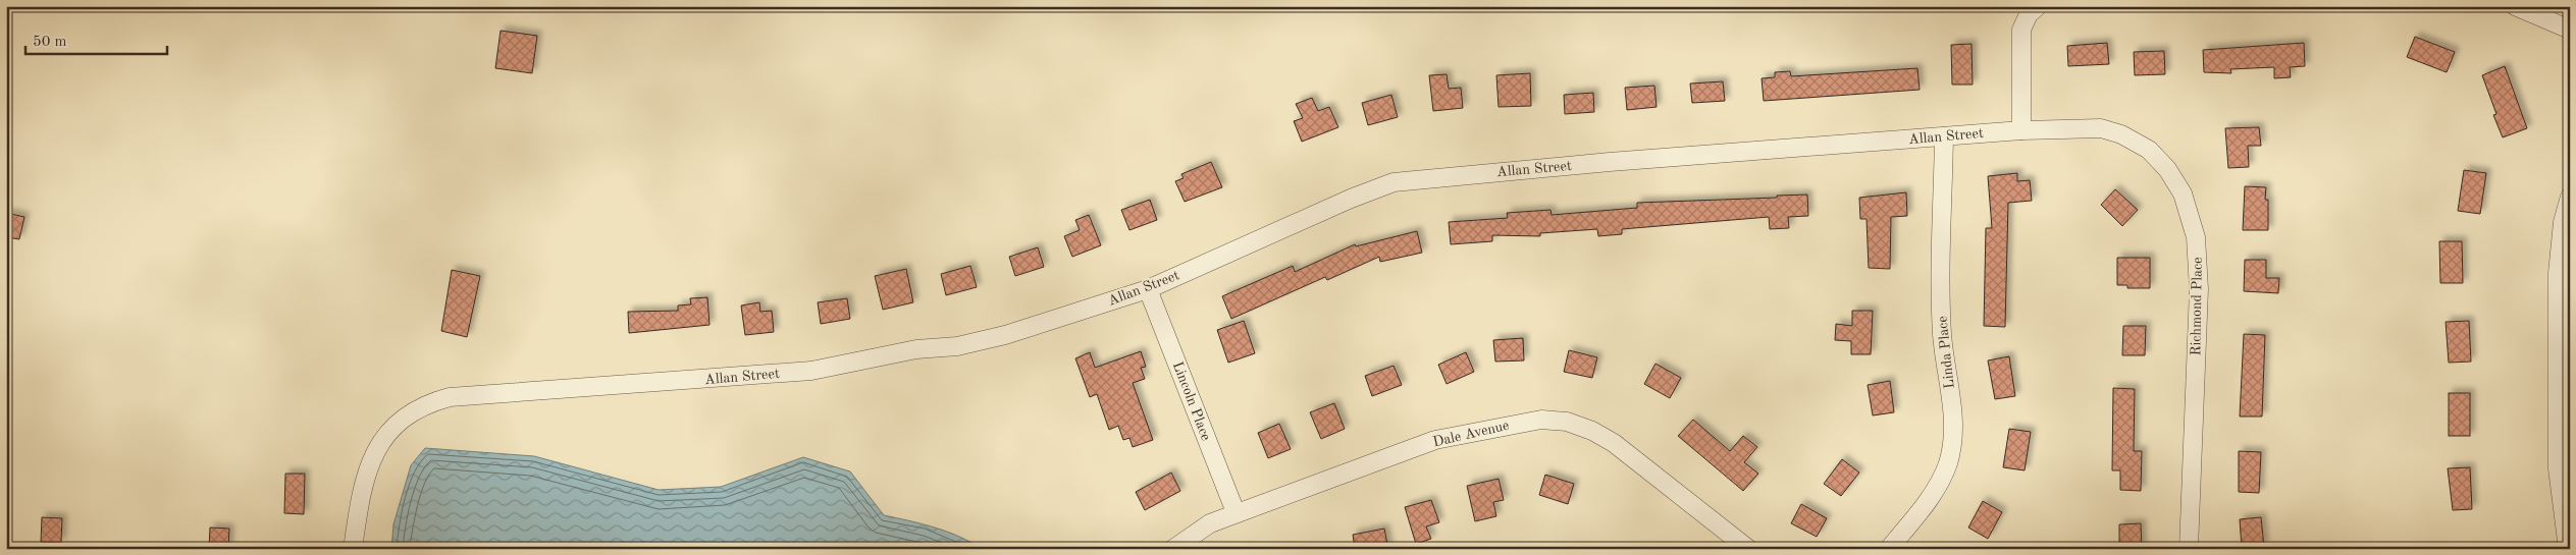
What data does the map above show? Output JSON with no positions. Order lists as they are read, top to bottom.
{
  "streets": {
    "street": [
      "Allan Street",
      "Richmond Place",
      "Linda Place",
      "Lincoln Place",
      "Dale Avenue"
    ]
  },
  "crossings": [
    ["Allan Street", "Richmond Place"],
    ["Allan Street", "Linda Place"],
    ["Allan Street", "Lincoln Place"],
    ["Lincoln Place", "Dale Avenue"]
  ],
  "scale_bar": "50 m"
}
